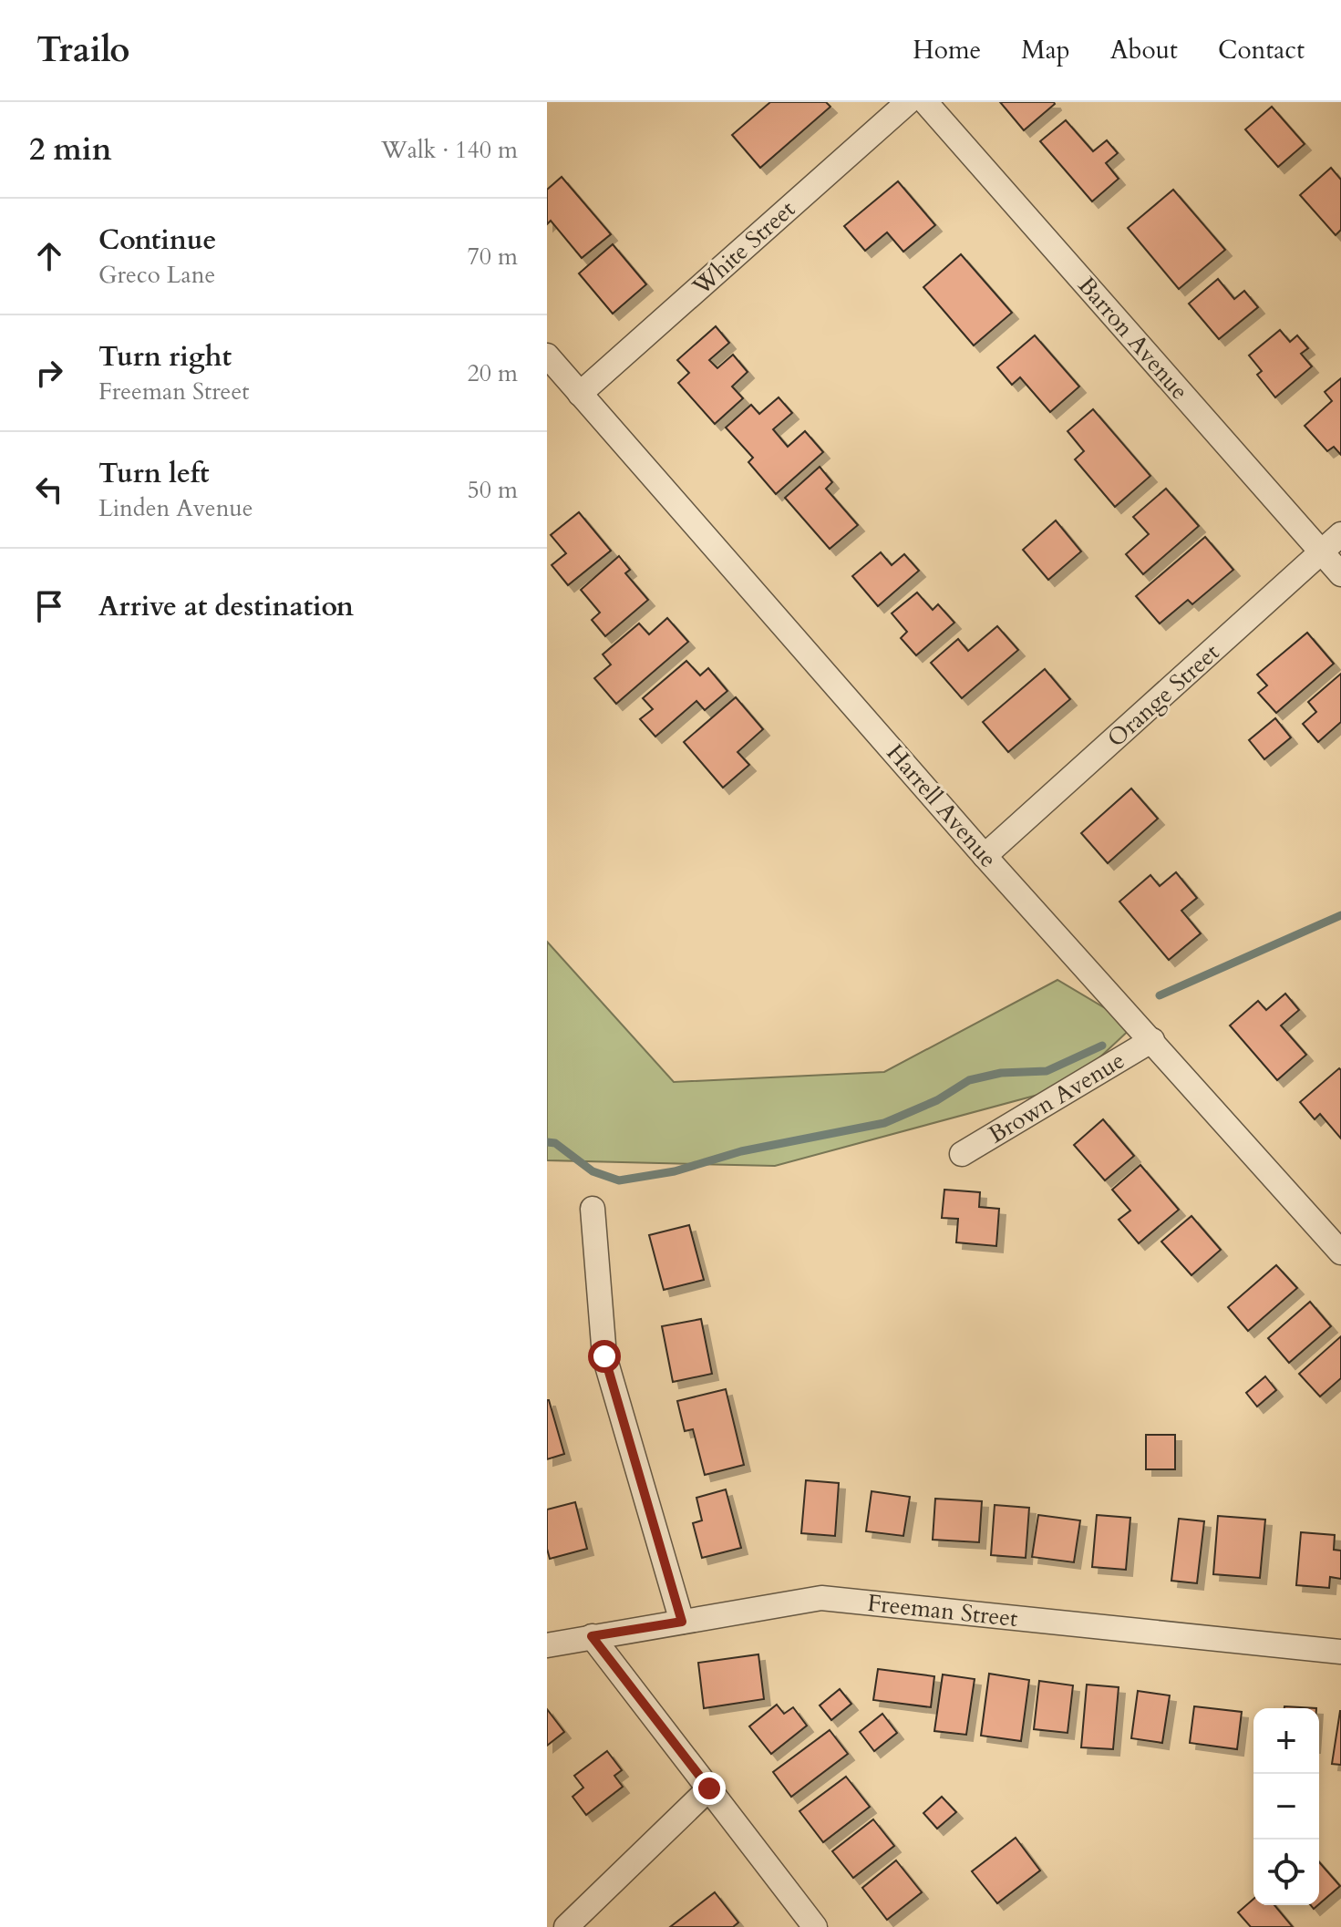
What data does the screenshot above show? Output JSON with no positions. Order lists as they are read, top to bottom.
{
  "streets": {
    "street": [
      "White Street",
      "Barron Avenue",
      "Orange Street",
      "Harrell Avenue",
      "Brown Avenue",
      "Freeman Street"
    ]
  },
  "crossings": [
    ["White Street", "Harrell Avenue"],
    ["Barron Avenue", "Orange Street"],
    ["Orange Street", "Harrell Avenue"],
    ["Harrell Avenue", "Brown Avenue"]
  ],
  "page": {
    "header": "Trailo",
    "nav": [
      "Home",
      "Map",
      "About",
      "Contact"
    ],
    "heading": ["2 min", "Walk · 140 m"],
    "list": [
      ["Continue", "Greco Lane", "70 m"],
      ["Turn right", "Freeman Street", "20 m"],
      ["Turn left", "Linden Avenue", "50 m"],
      "Arrive at destination"
    ],
    "map_buttons": ["+", "−"]
  }
}
